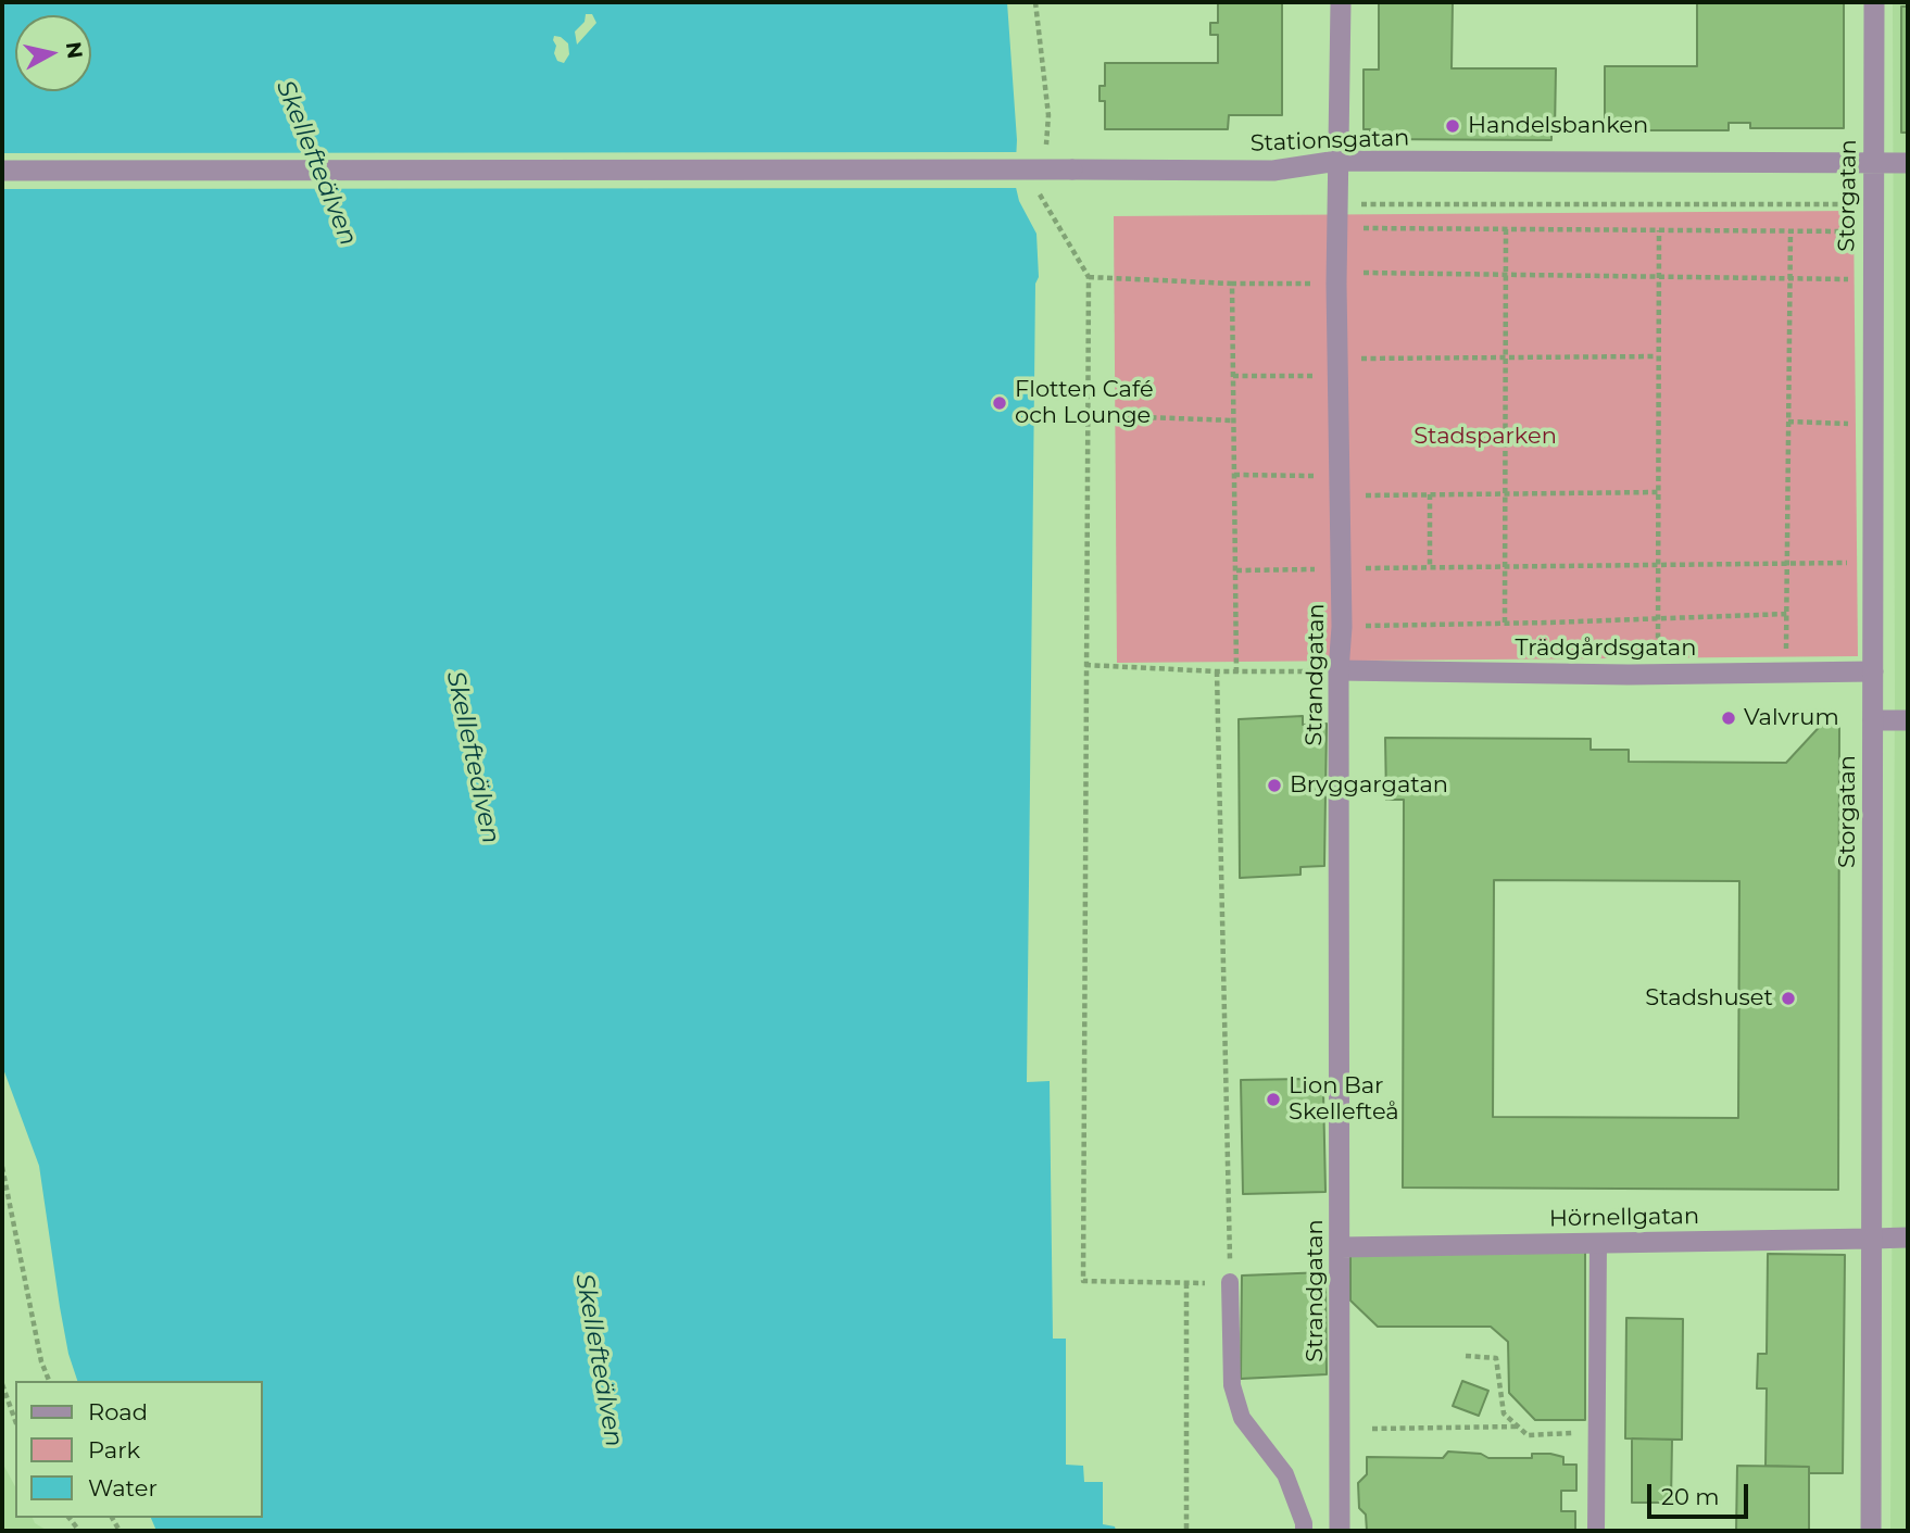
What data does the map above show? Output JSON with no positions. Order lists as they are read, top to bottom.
{
  "streets": {
    "street": [
      "Stationsgatan",
      "Storgatan",
      "Trädgårdsgatan",
      "Strandgatan",
      "Hörnellgatan"
    ]
  },
  "crossings": [
    ["Stationsgatan", "Storgatan"],
    ["Stationsgatan", "Strandgatan"],
    ["Storgatan", "Trädgårdsgatan"],
    ["Storgatan", "Hörnellgatan"],
    ["Trädgårdsgatan", "Strandgatan"],
    ["Strandgatan", "Hörnellgatan"]
  ],
  "water": ["Skellefteälven"],
  "parks": ["Stadsparken"],
  "places": [
    "Handelsbanken",
    "Flotten Café och Lounge",
    "Valvrum",
    "Bryggargatan",
    "Stadshuset",
    "Lion Bar Skellefteå"
  ],
  "legend": ["Road", "Park", "Water"],
  "scale_bar": "20 m",
  "north": "right"
}
